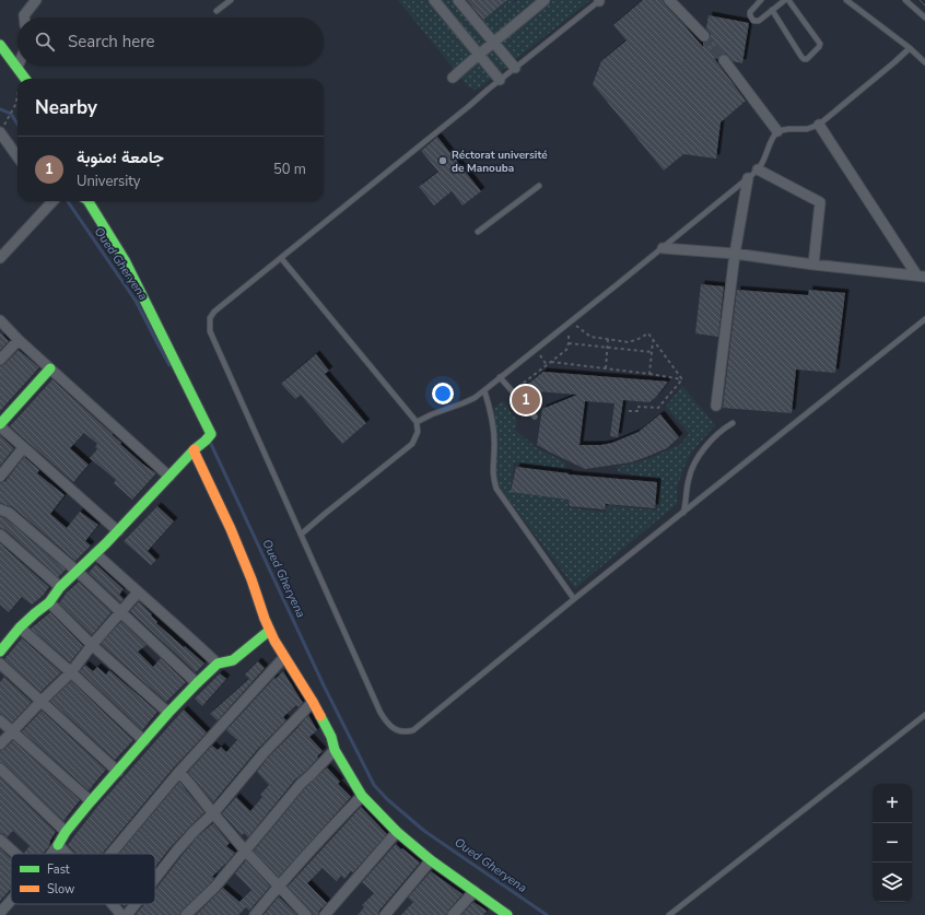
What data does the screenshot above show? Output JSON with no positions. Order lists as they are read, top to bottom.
{
  "water": ["Oued Gheryena"],
  "places": ["Réctorat université de Manouba"],
  "legend": ["Fast", "Slow"],
  "page": {
    "search": "Search here",
    "heading": "Nearby",
    "list": [
      {
        "mark": "1",
        "name": "جامعة ؛منوبة",
        "note": "University",
        "value": "50 m"
      }
    ],
    "pins": "1",
    "map_buttons": ["+", "−"]
  }
}
